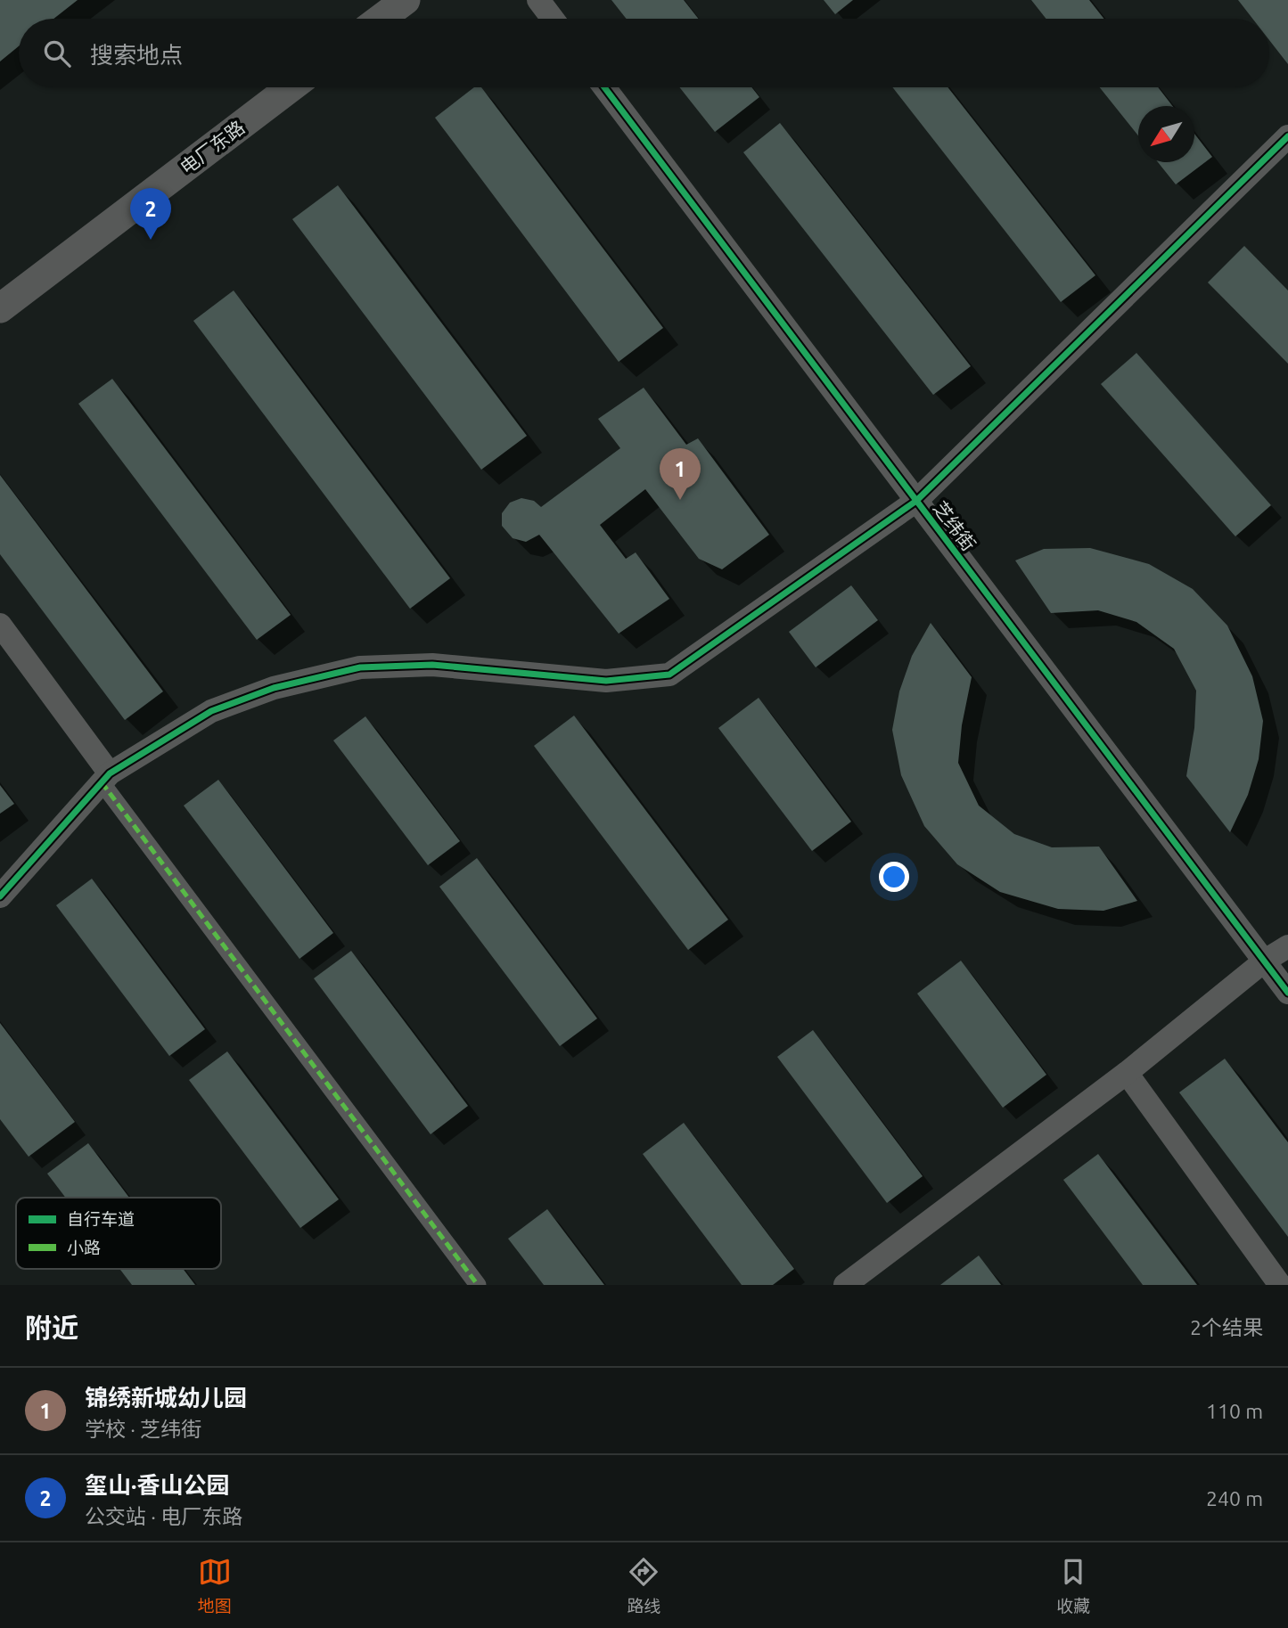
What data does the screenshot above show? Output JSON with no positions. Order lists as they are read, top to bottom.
{
  "streets": {
    "street": ["电厂东路", "芝纬街"]
  },
  "legend": ["自行车道", "小路"],
  "north": "bottom left",
  "page": {
    "search": "搜索地点",
    "pins": ["2", "1"],
    "heading": ["附近", "2个结果"],
    "list": [
      {
        "mark": "1",
        "name": "锦绣新城幼儿园",
        "note": "学校 · 芝纬街",
        "value": "110 m"
      },
      {
        "mark": "2",
        "name": "玺山·香山公园",
        "note": "公交站 · 电厂东路",
        "value": "240 m"
      }
    ],
    "nav": ["地图", "路线", "收藏"]
  }
}
